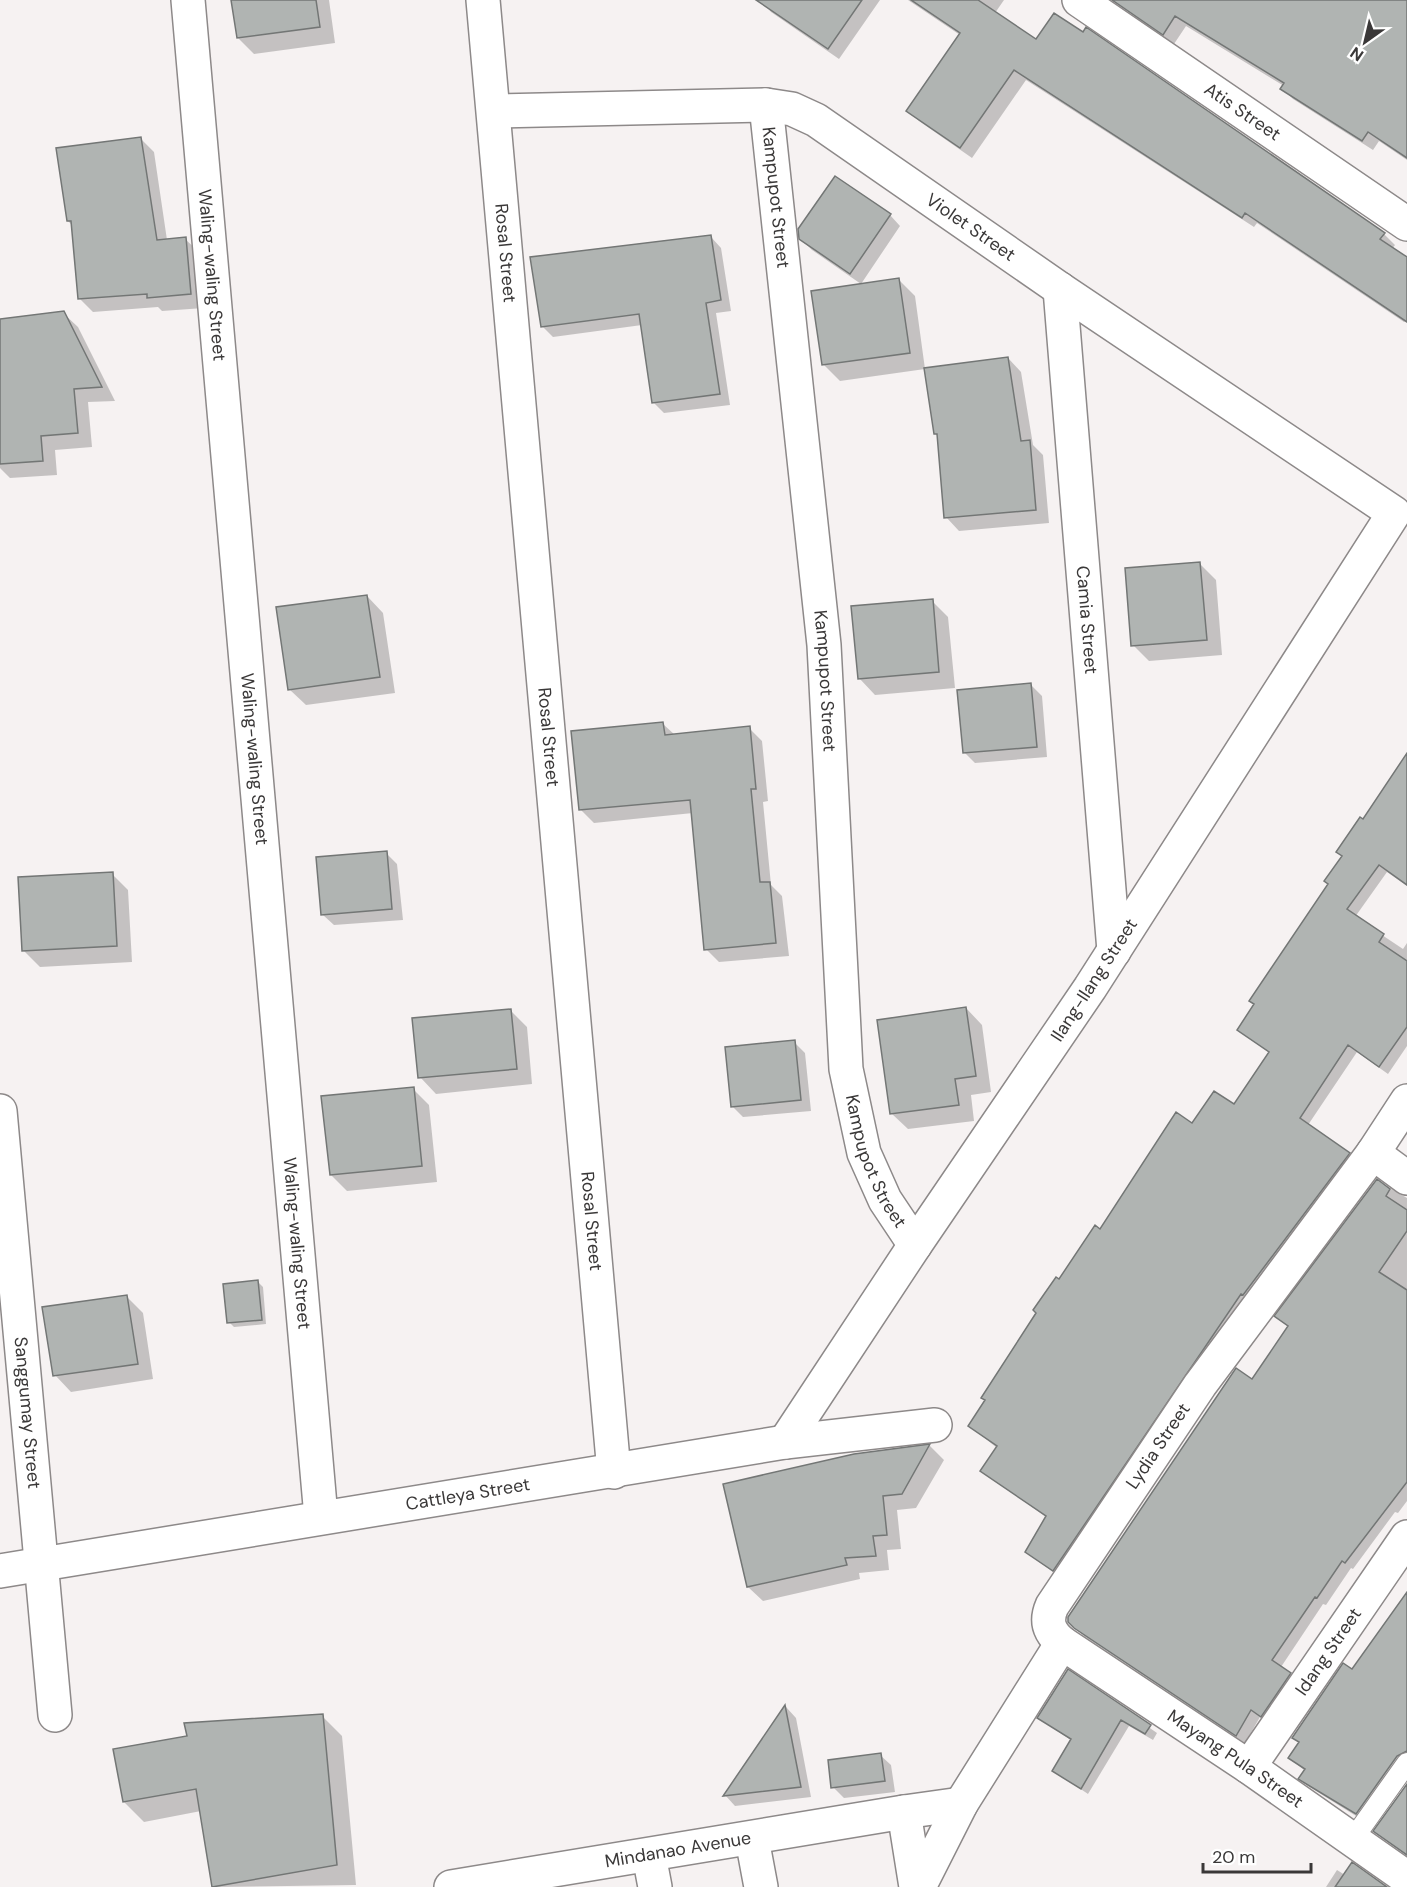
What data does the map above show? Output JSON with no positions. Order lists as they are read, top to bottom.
{
  "streets": {
    "street": [
      "Atis Street",
      "Kampupot Street",
      "Violet Street",
      "Rosal Street",
      "Waling-waling Street",
      "Camia Street",
      "Ilang-Ilang Street",
      "Sanggumay Street",
      "Lydia Street",
      "Cattleya Street",
      "Idang Street",
      "Mayang Pula Street",
      "Mindanao Avenue"
    ]
  },
  "crossings": [
    ["Kampupot Street", "Violet Street"],
    ["Kampupot Street", "Ilang-Ilang Street"],
    ["Violet Street", "Rosal Street"],
    ["Violet Street", "Camia Street"],
    ["Violet Street", "Ilang-Ilang Street"],
    ["Rosal Street", "Cattleya Street"],
    ["Waling-waling Street", "Cattleya Street"],
    ["Camia Street", "Ilang-Ilang Street"],
    ["Ilang-Ilang Street", "Cattleya Street"],
    ["Sanggumay Street", "Cattleya Street"],
    ["Lydia Street", "Mayang Pula Street"],
    ["Idang Street", "Mayang Pula Street"]
  ],
  "scale_bar": "20 m",
  "north": "bottom left"
}
